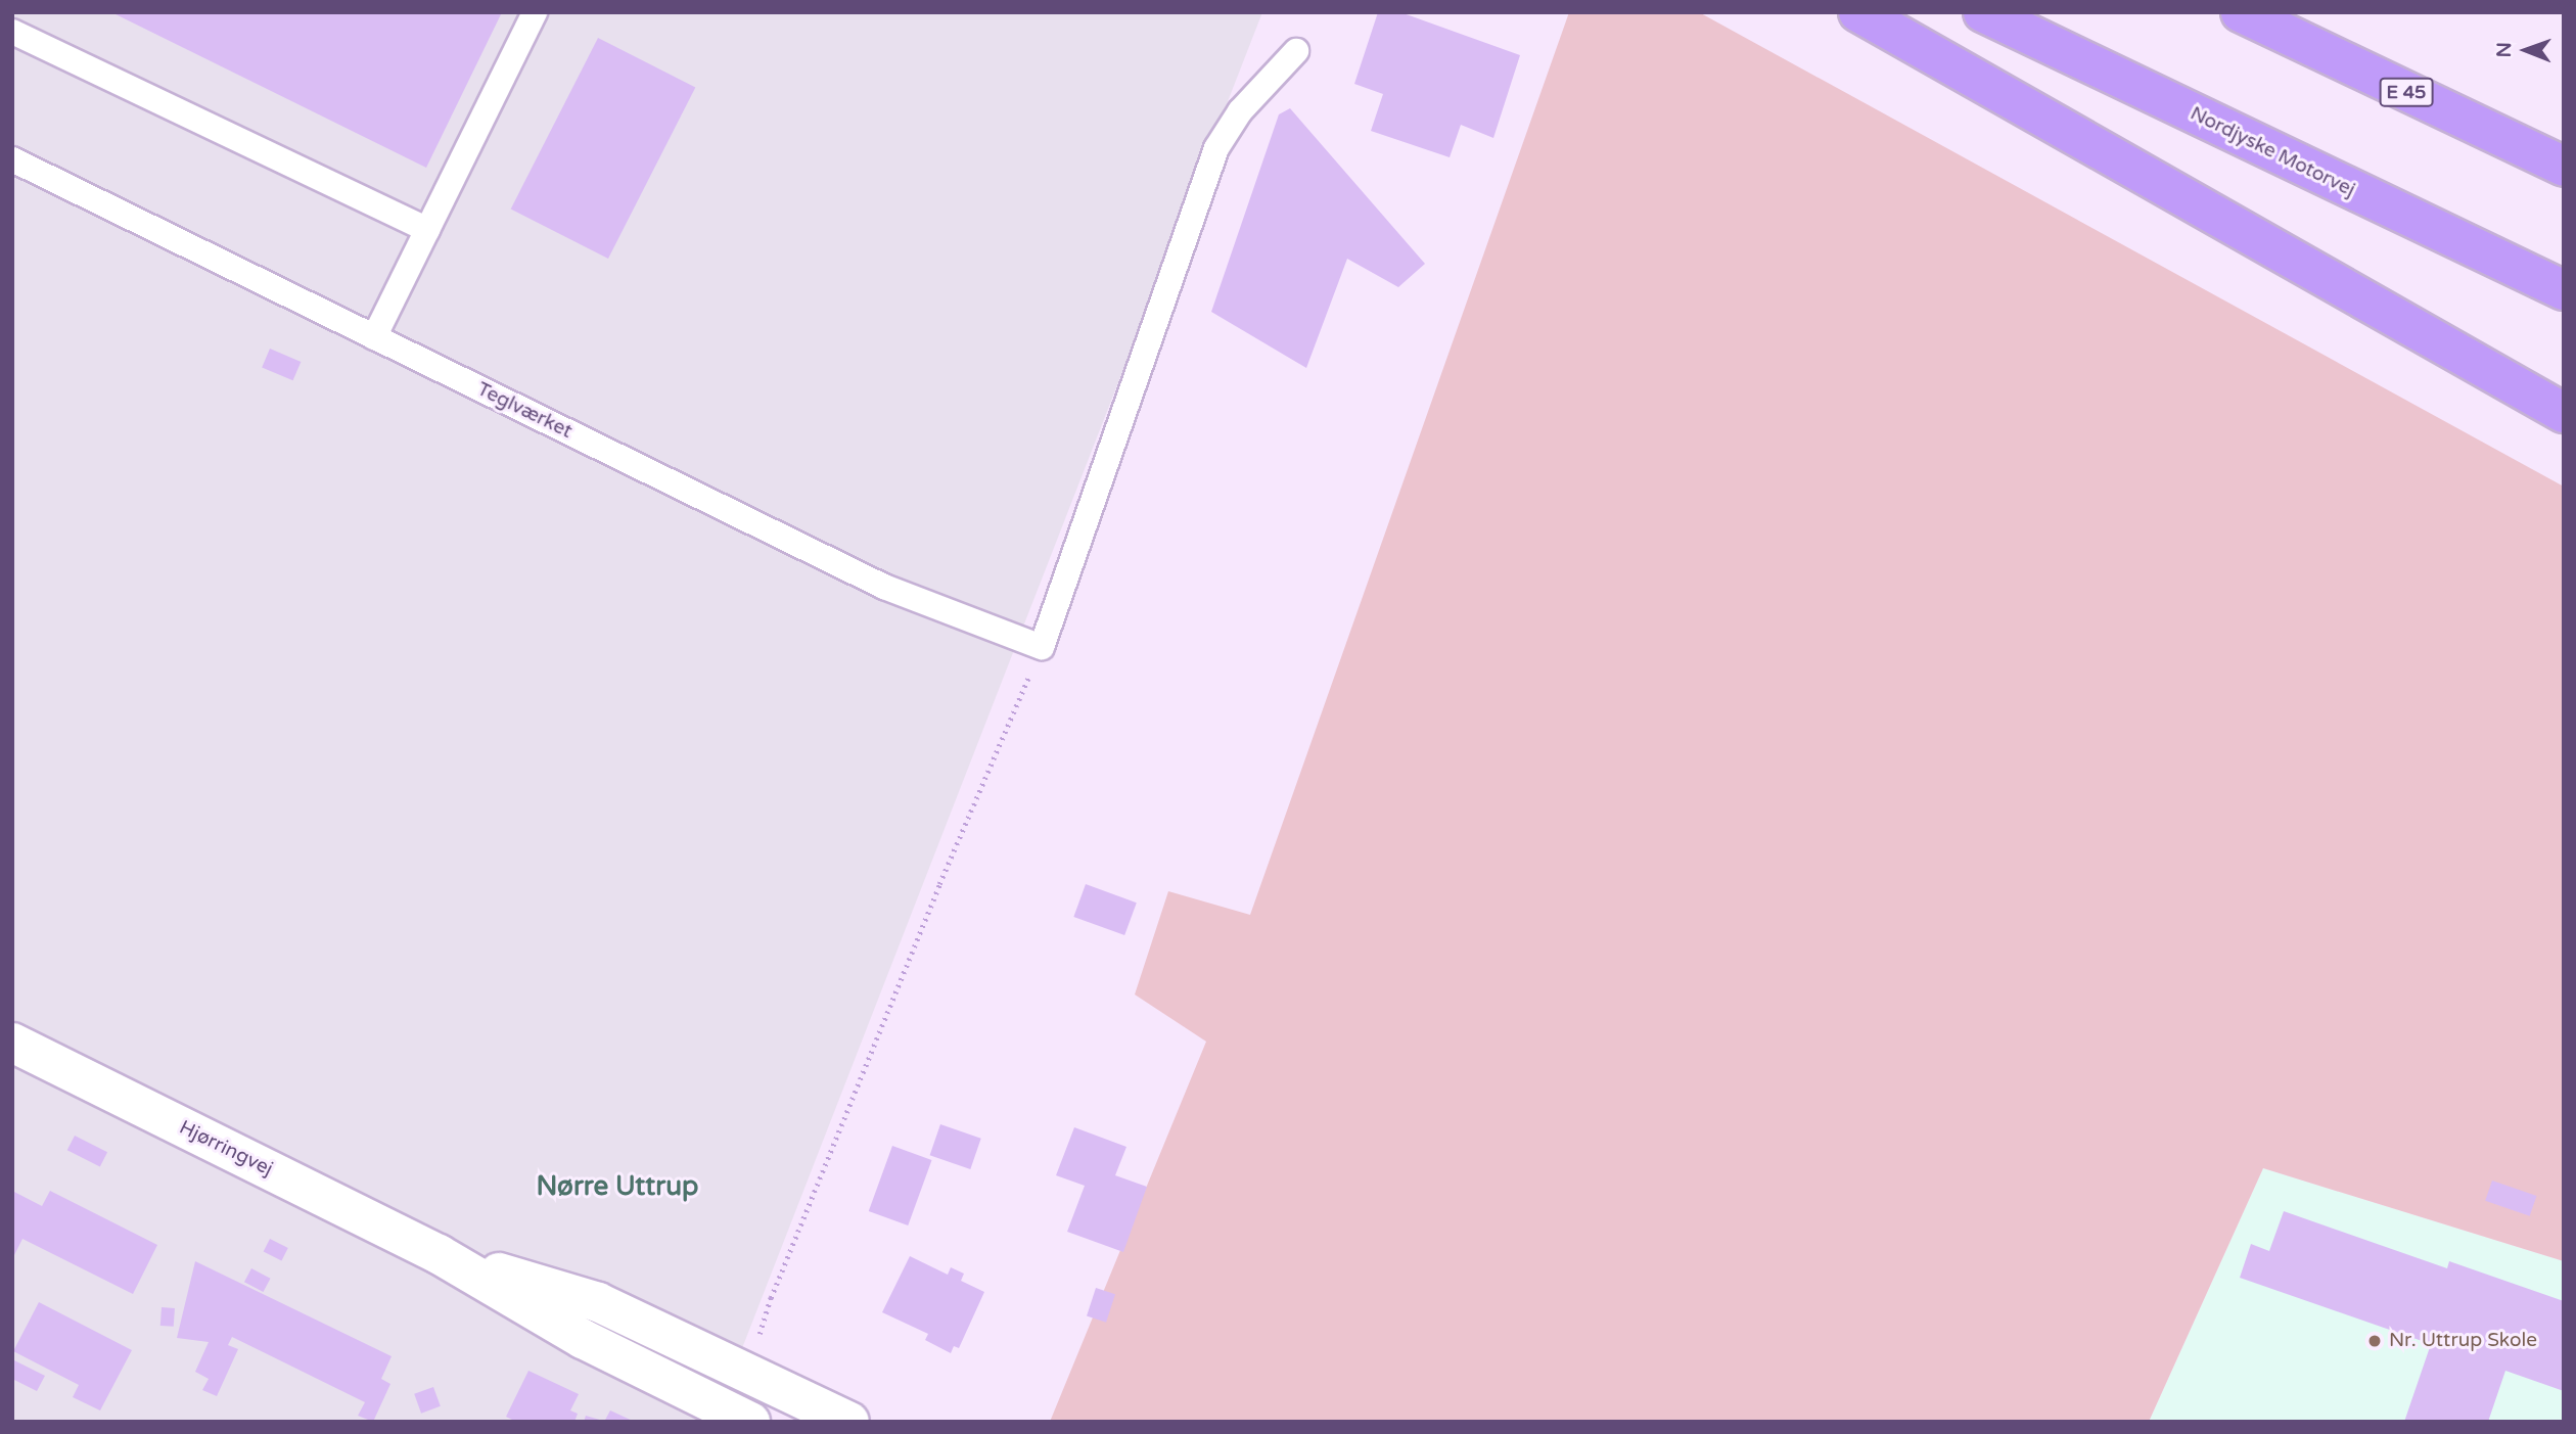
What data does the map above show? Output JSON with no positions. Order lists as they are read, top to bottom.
{
  "streets": {
    "highway": ["E 45", "Nordjyske Motorvej"],
    "main road": ["Hjørringvej"],
    "lane": ["Teglværket"]
  },
  "districts": ["Nørre Uttrup"],
  "places": ["Nr. Uttrup Skole"],
  "north": "left"
}
